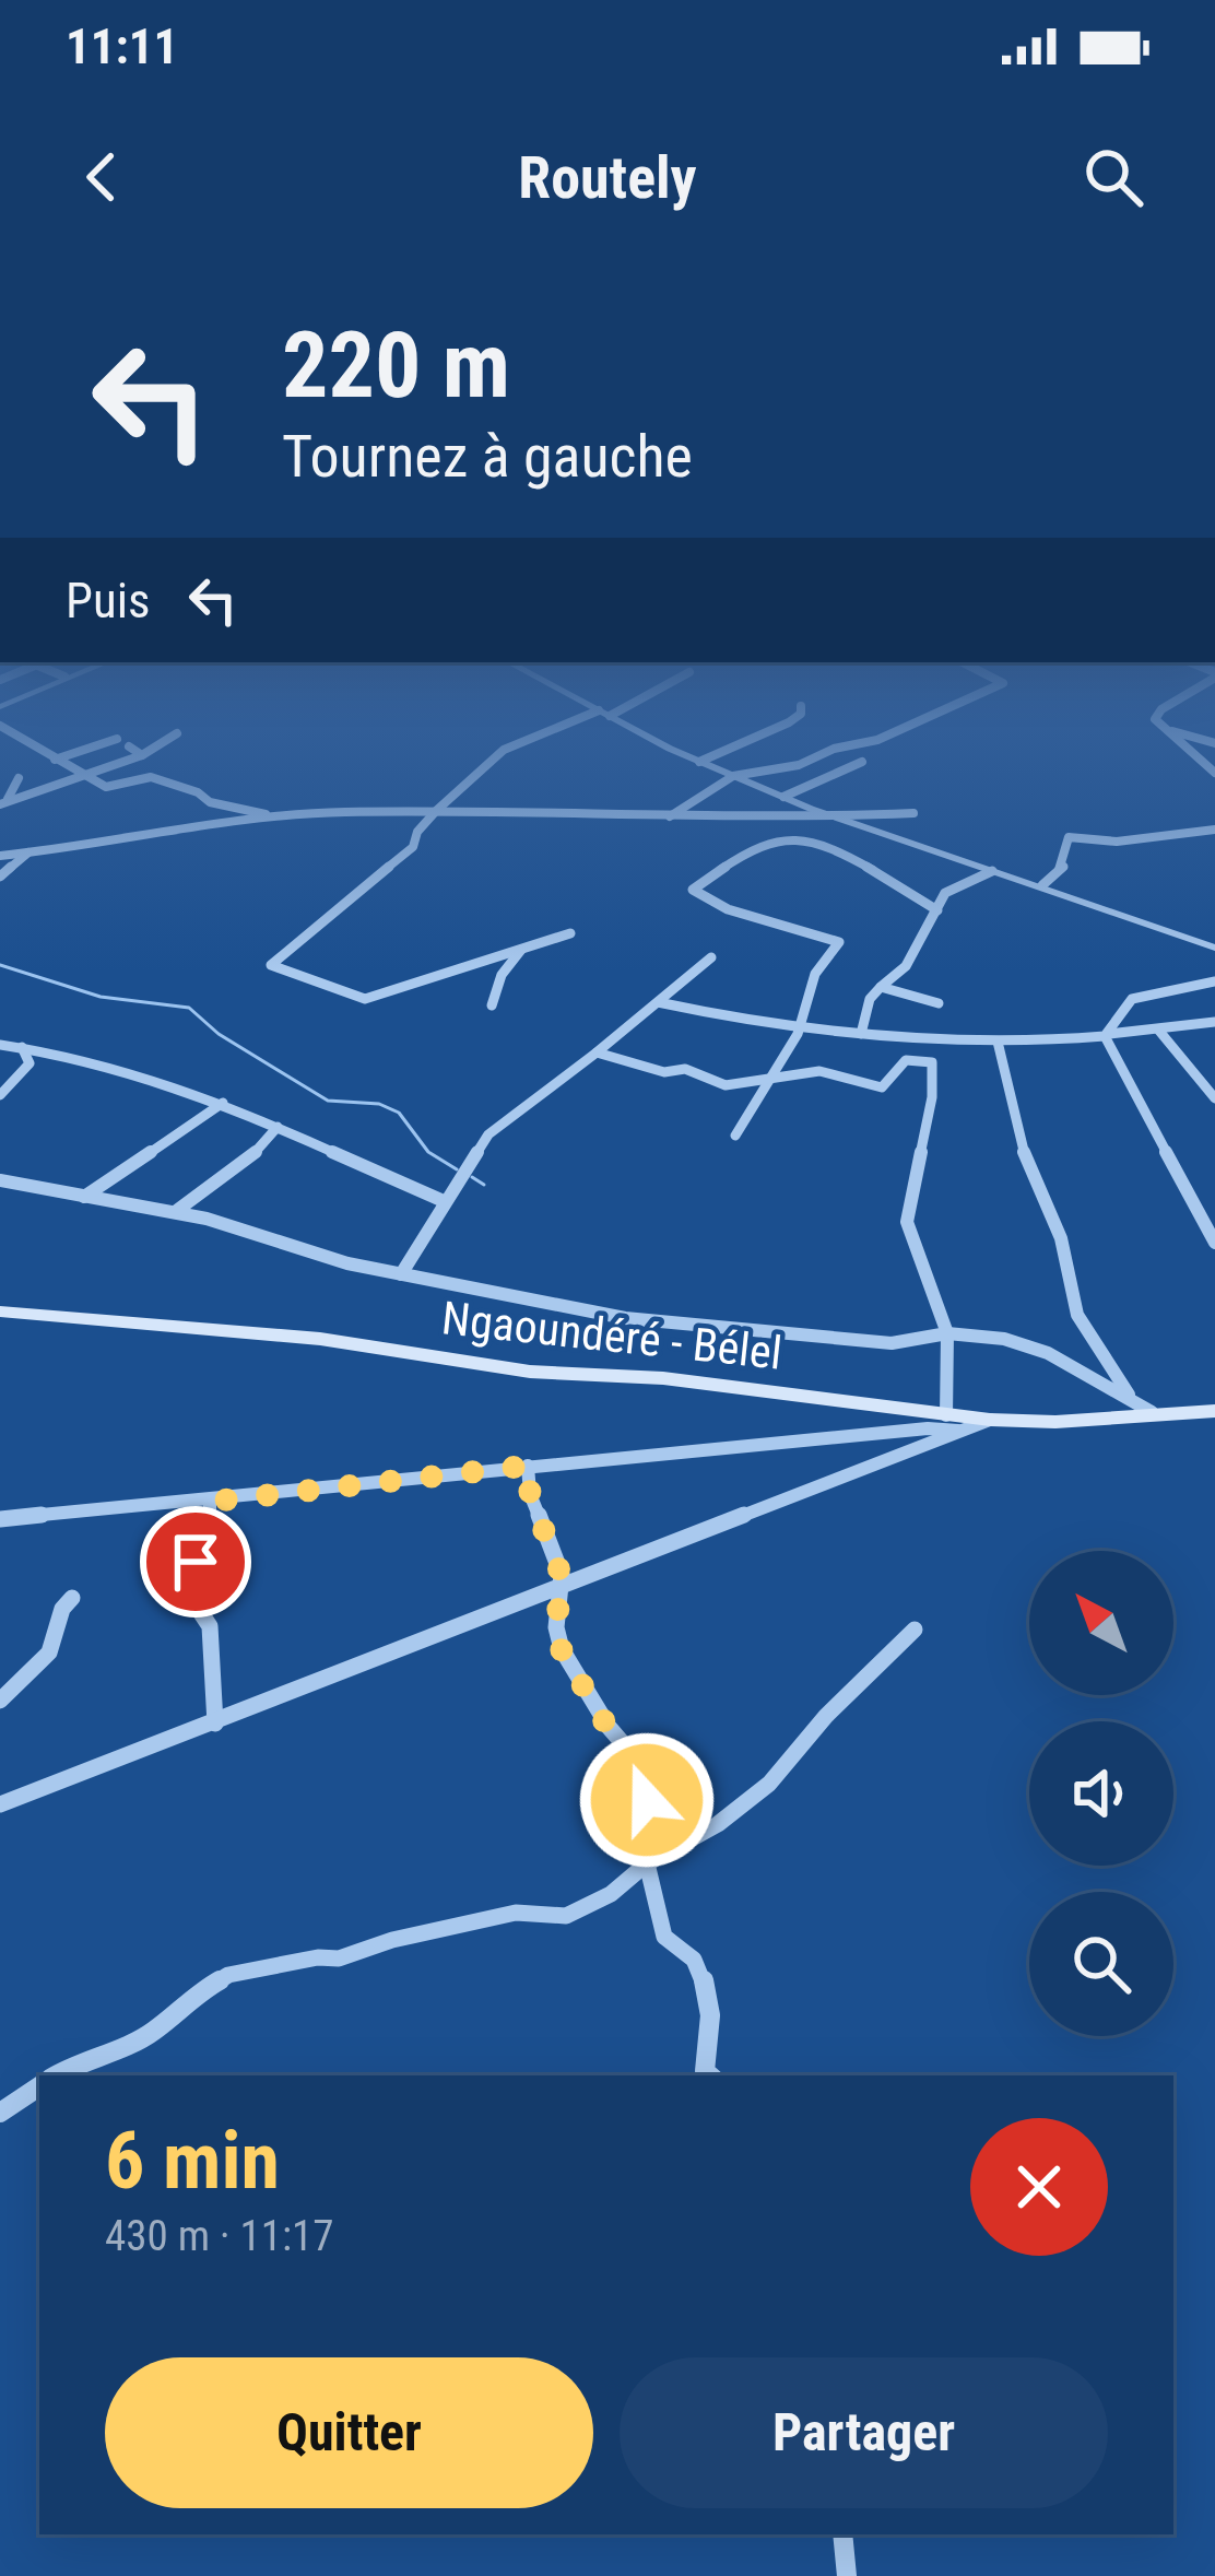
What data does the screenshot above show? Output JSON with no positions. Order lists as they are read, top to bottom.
{
  "streets": {
    "main road": ["Ngaoundéré - Bélel"]
  },
  "north": "top left",
  "page": {
    "status": "11:11",
    "header": "Routely",
    "turn": ["220 m", "Tournez à gauche"],
    "then": "Puis",
    "heading": ["6 min", "430 m · 11:17"],
    "buttons": ["Quitter", "Partager"]
  }
}
